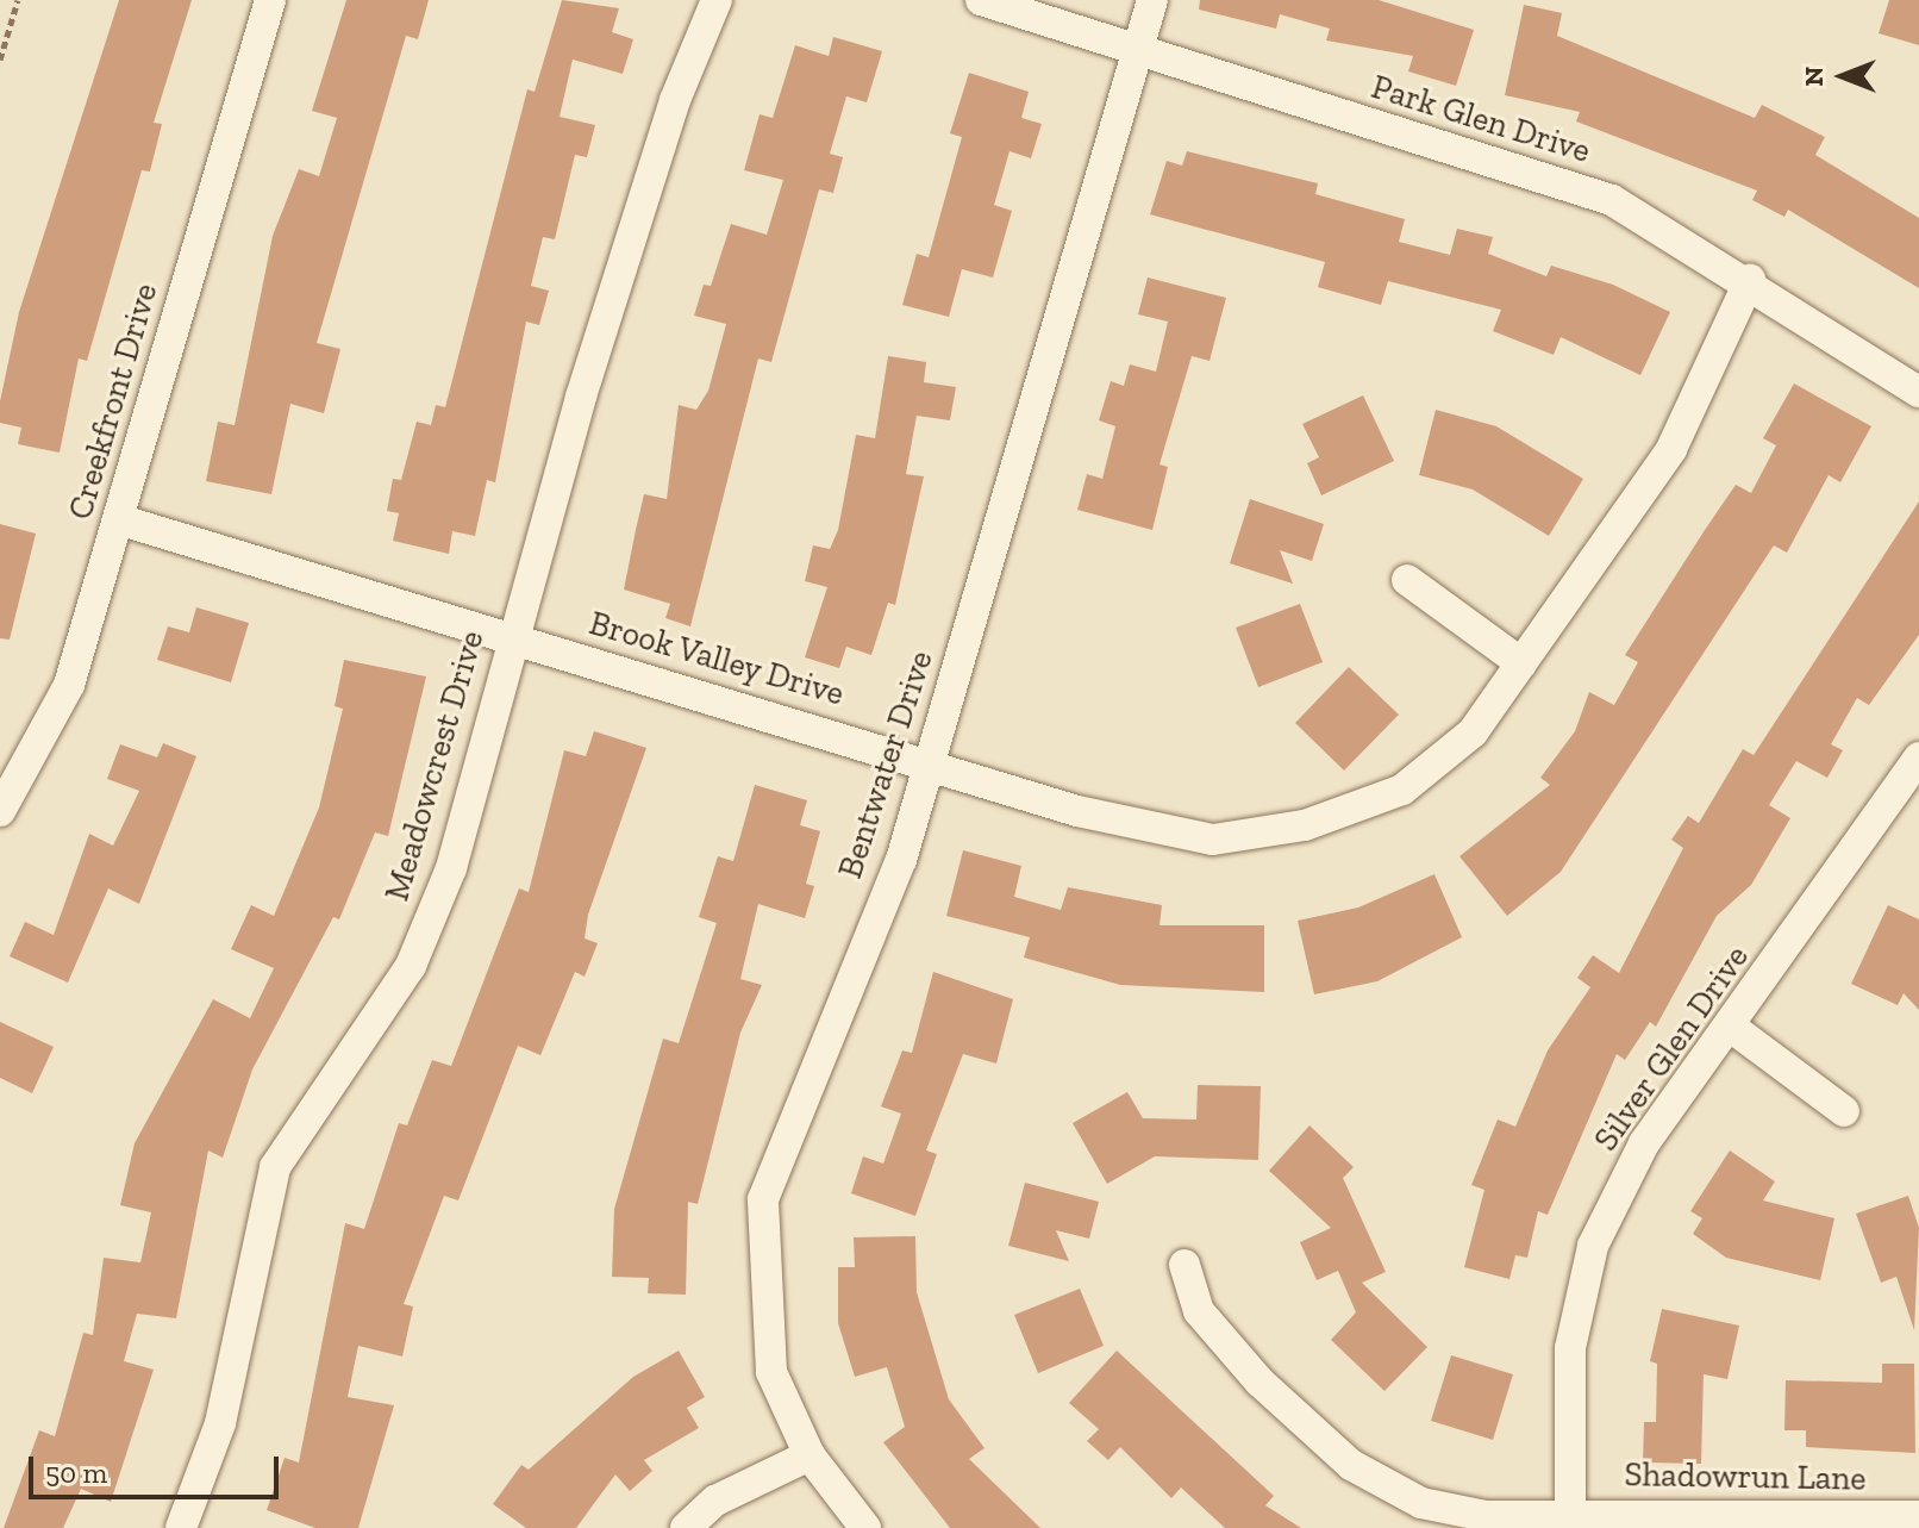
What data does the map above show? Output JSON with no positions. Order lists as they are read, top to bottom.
{
  "streets": {
    "street": [
      "Park Glen Drive",
      "Creekfront Drive",
      "Brook Valley Drive",
      "Bentwater Drive",
      "Meadowcrest Drive",
      "Silver Glen Drive",
      "Shadowrun Lane"
    ]
  },
  "crossings": [
    ["Park Glen Drive", "Brook Valley Drive"],
    ["Park Glen Drive", "Bentwater Drive"],
    ["Creekfront Drive", "Brook Valley Drive"],
    ["Brook Valley Drive", "Bentwater Drive"],
    ["Brook Valley Drive", "Meadowcrest Drive"],
    ["Silver Glen Drive", "Shadowrun Lane"]
  ],
  "scale_bar": "50 m",
  "north": "left"
}
